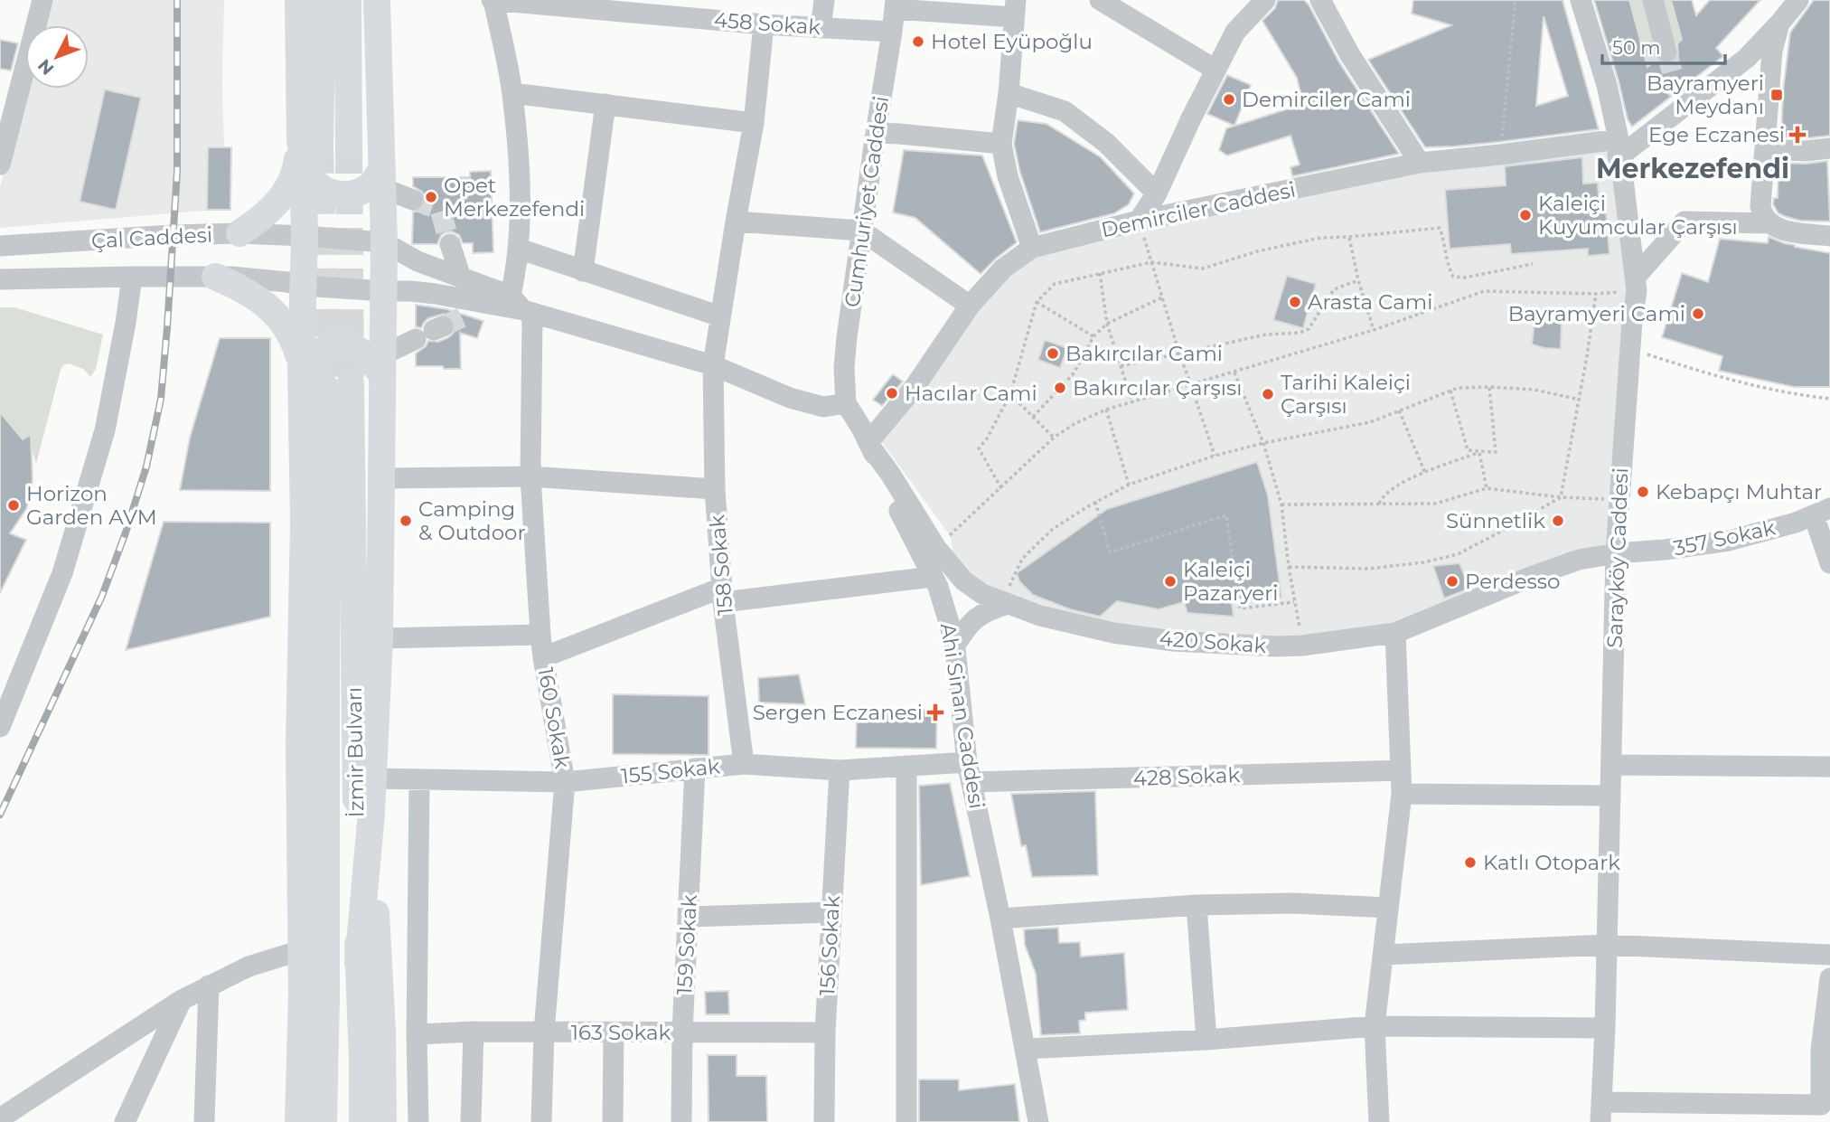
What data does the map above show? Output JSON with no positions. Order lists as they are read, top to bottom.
{
  "streets": {
    "main road": ["İzmir Bulvarı"],
    "street": [
      "458 Sokak",
      "Cumhuriyet Caddesi",
      "Demirciler Caddesi",
      "Çal Caddesi",
      "357 Sokak",
      "Sarayköy Caddesi",
      "158 Sokak",
      "420 Sokak",
      "Ahi Sinan Caddesi",
      "160 Sokak",
      "155 Sokak",
      "428 Sokak",
      "159 Sokak",
      "156 Sokak",
      "163 Sokak"
    ]
  },
  "crossings": [
    ["458 Sokak", "Cumhuriyet Caddesi"],
    ["458 Sokak", "158 Sokak"],
    ["458 Sokak", "160 Sokak"],
    ["Cumhuriyet Caddesi", "Ahi Sinan Caddesi"],
    ["Demirciler Caddesi", "Sarayköy Caddesi"],
    ["Demirciler Caddesi", "420 Sokak"],
    ["Demirciler Caddesi", "Ahi Sinan Caddesi"],
    ["Çal Caddesi", "160 Sokak"],
    ["357 Sokak", "Sarayköy Caddesi"],
    ["357 Sokak", "420 Sokak"],
    ["Sarayköy Caddesi", "420 Sokak"],
    ["158 Sokak", "155 Sokak"],
    ["420 Sokak", "Ahi Sinan Caddesi"],
    ["Ahi Sinan Caddesi", "155 Sokak"],
    ["Ahi Sinan Caddesi", "428 Sokak"],
    ["160 Sokak", "155 Sokak"],
    ["160 Sokak", "163 Sokak"],
    ["155 Sokak", "428 Sokak"],
    ["155 Sokak", "159 Sokak"],
    ["155 Sokak", "156 Sokak"],
    ["159 Sokak", "163 Sokak"],
    ["156 Sokak", "163 Sokak"]
  ],
  "districts": ["Merkezefendi"],
  "places": {
    "other": [
      "Hotel Eyüpoğlu",
      "Demirciler Cami",
      "Opet Merkezefendi",
      "Kaleiçi Kuyumcular Çarşısı",
      "Arasta Cami",
      "Bayramyeri Cami",
      "Bakırcılar Cami",
      "Bakırcılar Çarşısı",
      "Hacılar Cami",
      "Tarihi Kaleiçi Çarşısı",
      "Kebapçı Muhtar",
      "Horizon Garden AVM",
      "Camping & Outdoor",
      "Sünnetlik",
      "Kaleiçi Pazaryeri",
      "Perdesso",
      "Katlı Otopark"
    ],
    "transit": ["Bayramyeri Meydanı"],
    "health": ["Ege Eczanesi", "Sergen Eczanesi"]
  },
  "scale_bar": "50 m",
  "north": "bottom left"
}
